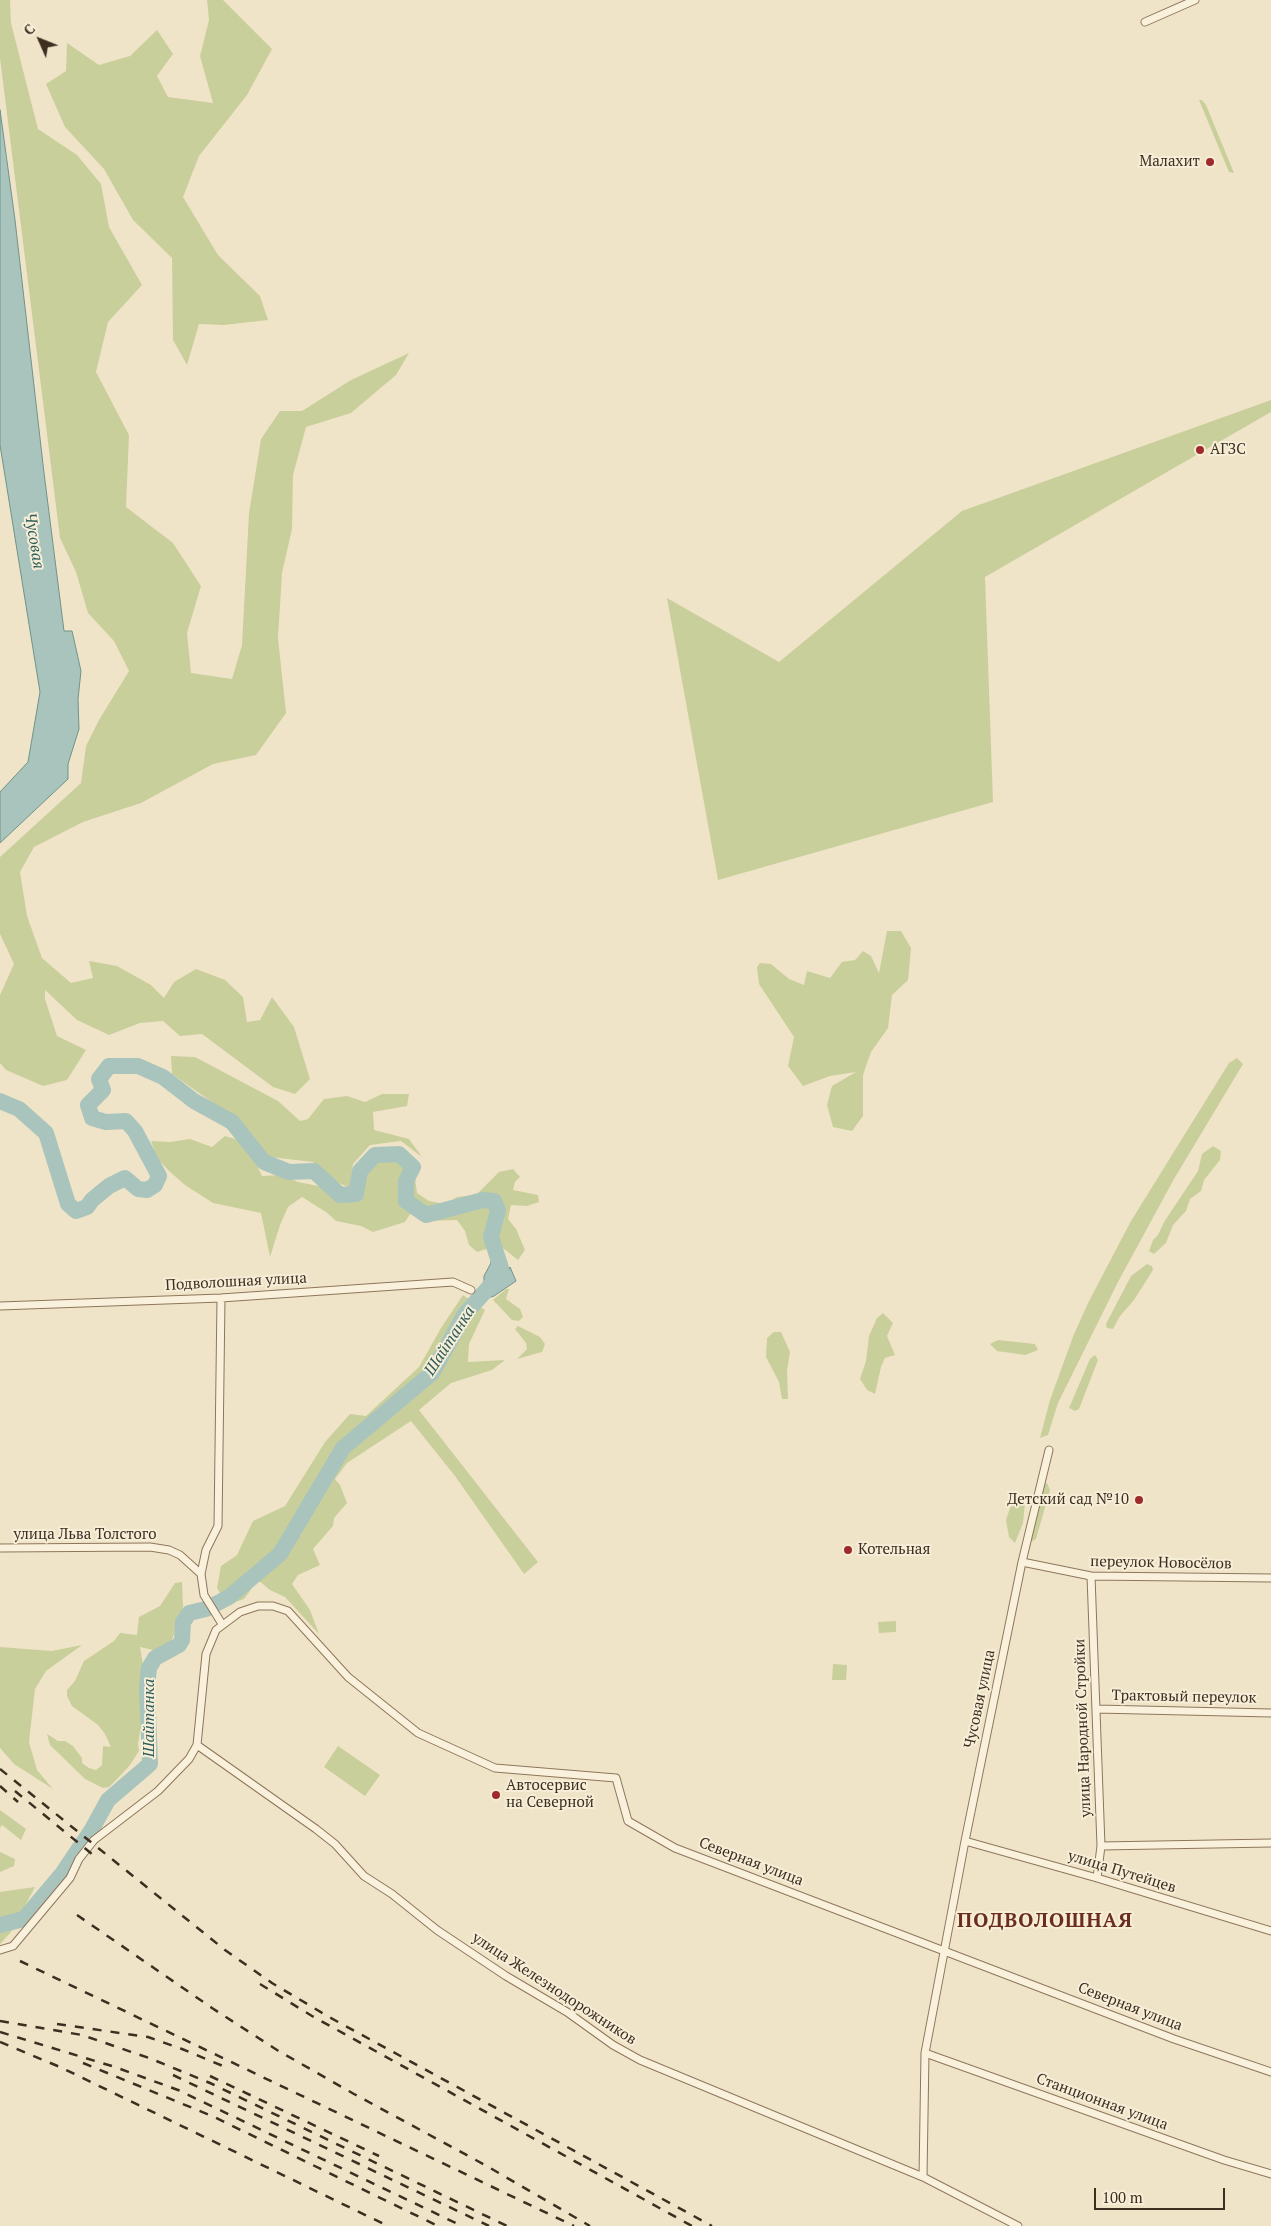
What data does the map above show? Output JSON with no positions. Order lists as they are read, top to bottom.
{
  "streets": {
    "street": [
      "Подволошная улица",
      "улица Льва Толстого",
      "переулок Новосёлов",
      "Трактовый переулок",
      "Чусовая улица",
      "улица Народной Стройки",
      "Северная улица",
      "улица Путейцев",
      "улица Железнодорожников",
      "Станционная улица"
    ]
  },
  "crossings": [
    ["переулок Новосёлов", "Чусовая улица"],
    ["переулок Новосёлов", "улица Народной Стройки"],
    ["Трактовый переулок", "улица Народной Стройки"],
    ["Чусовая улица", "Северная улица"],
    ["Чусовая улица", "улица Путейцев"],
    ["Чусовая улица", "улица Железнодорожников"],
    ["Чусовая улица", "Станционная улица"],
    ["улица Народной Стройки", "улица Путейцев"]
  ],
  "districts": ["ПОДВОЛОШНАЯ"],
  "water": ["Чусовая", "Шайтанка"],
  "places": [
    "Малахит",
    "АГЗС",
    "Детский сад №10",
    "Котельная",
    "Автосервис на Северной"
  ],
  "scale_bar": "100 m",
  "north": "top left"
}
